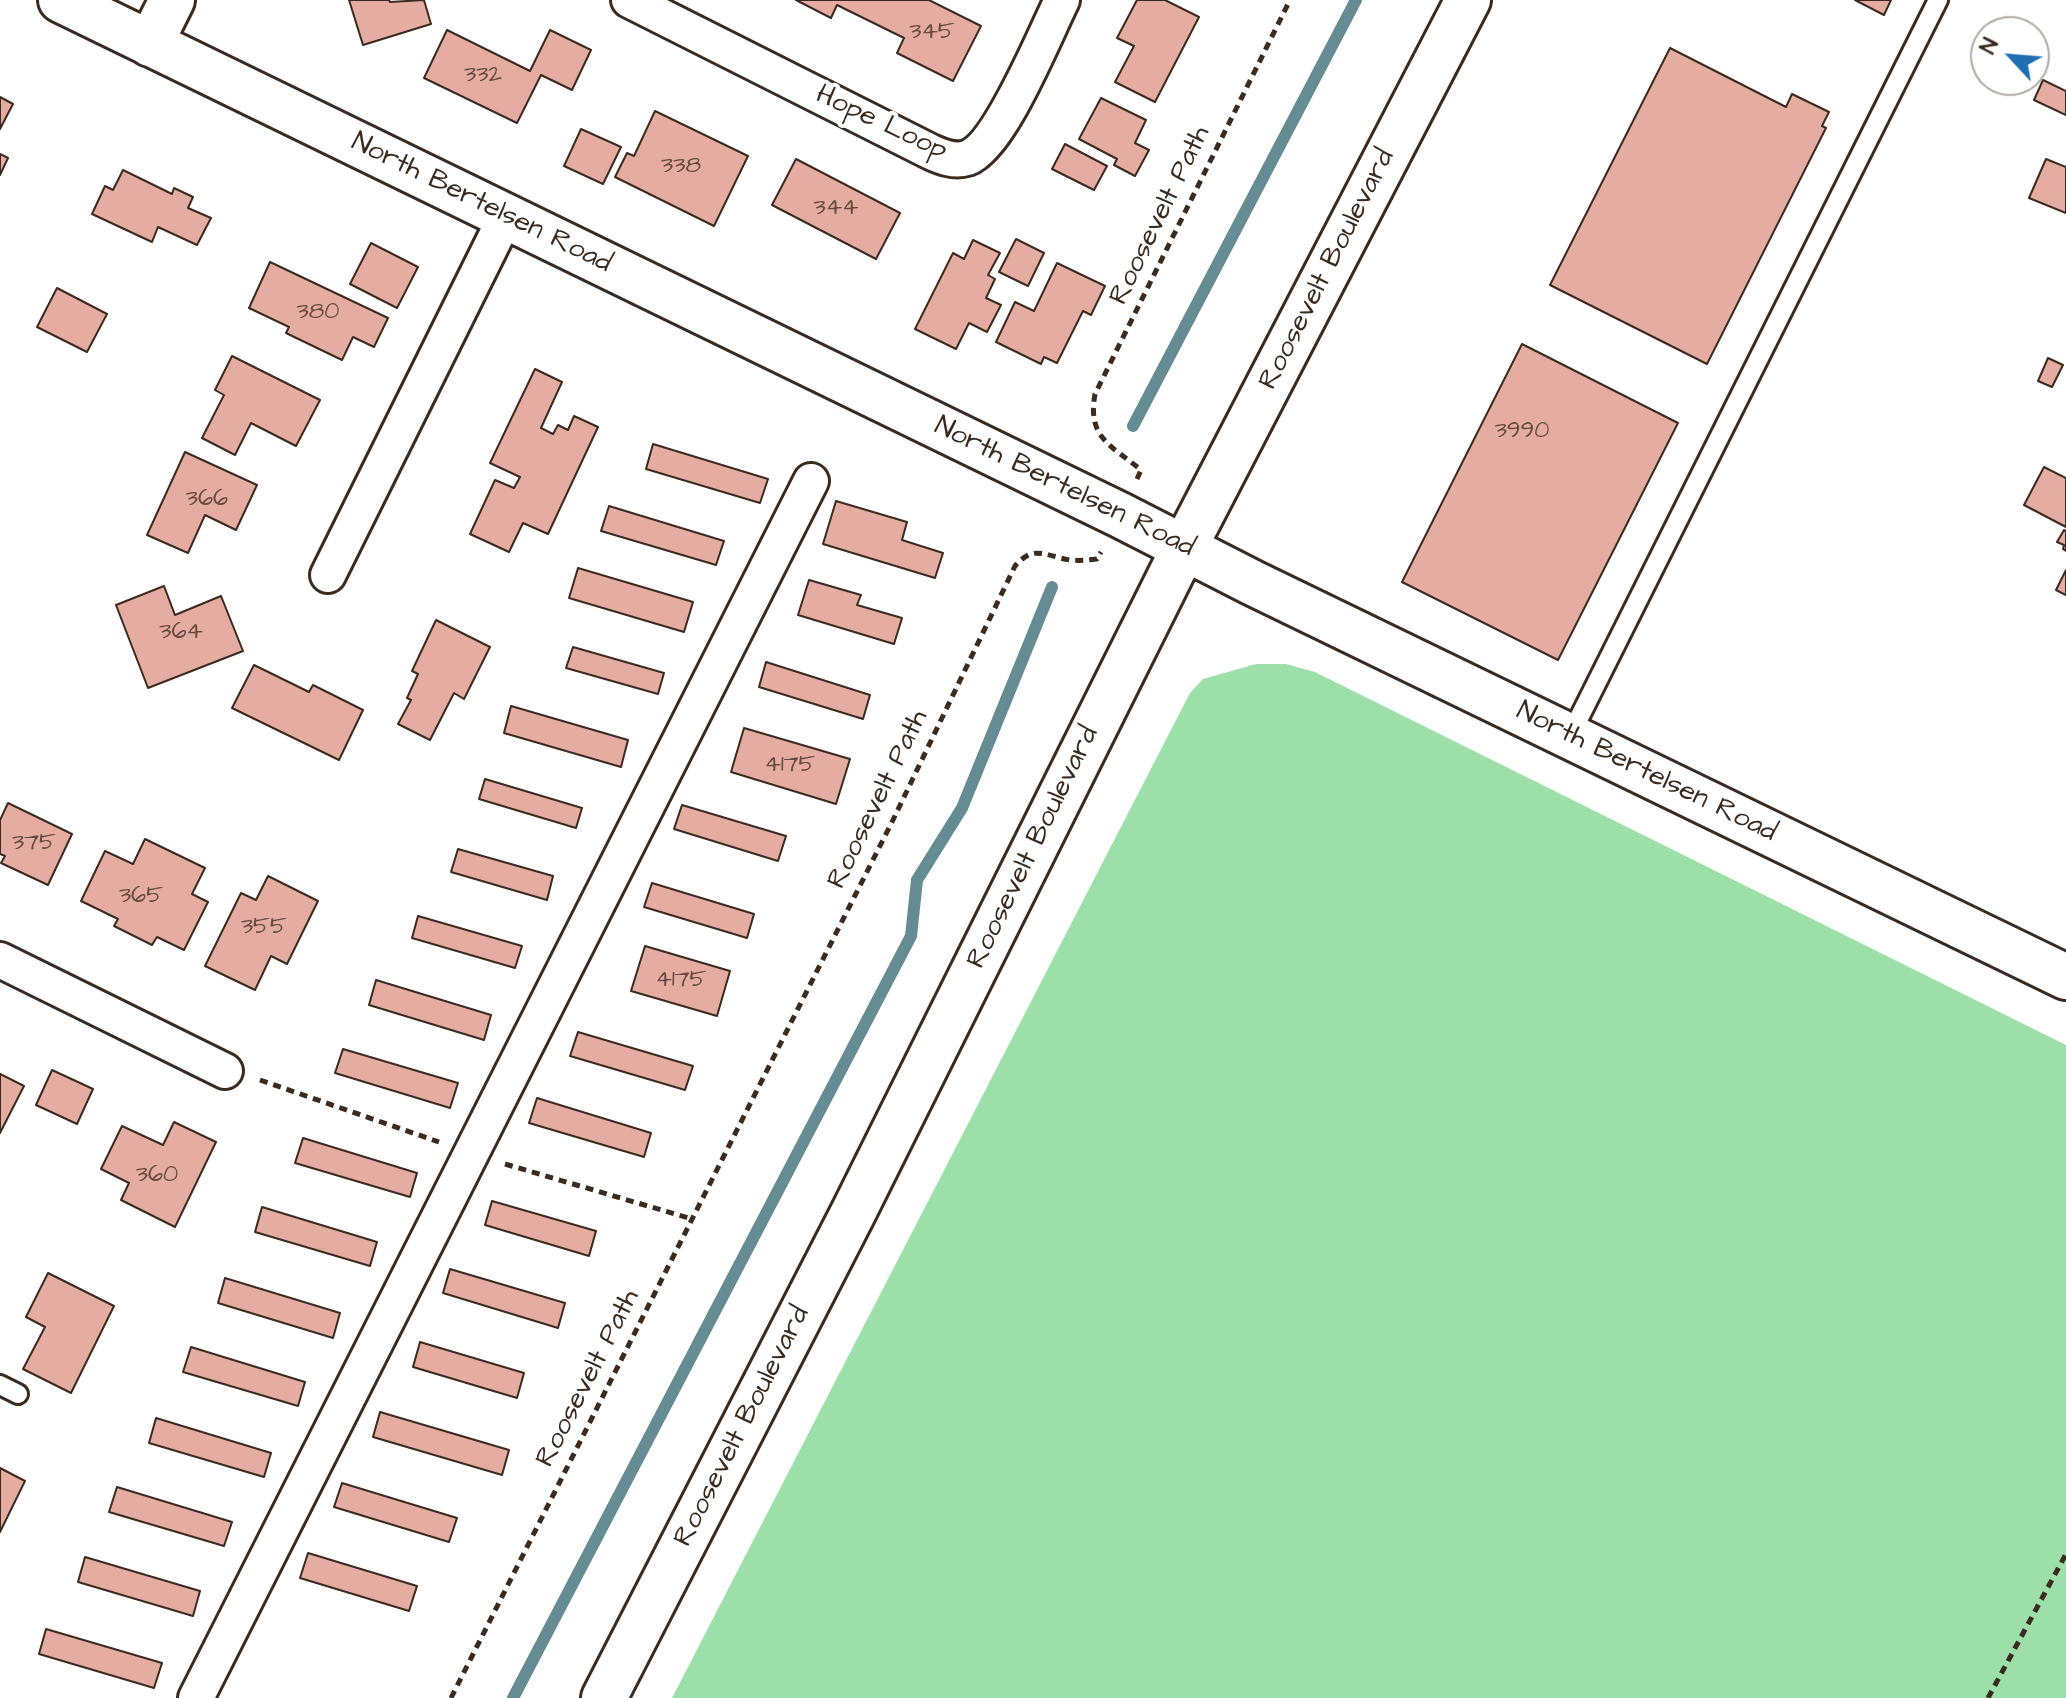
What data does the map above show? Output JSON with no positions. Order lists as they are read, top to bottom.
{
  "streets": {
    "street": ["Hope Loop", "North Bertelsen Road", "Roosevelt Boulevard"],
    "path": ["Roosevelt Path"]
  },
  "crossings": [
    ["North Bertelsen Road", "Roosevelt Path"],
    ["North Bertelsen Road", "Roosevelt Boulevard"]
  ],
  "house_numbers": [
    "345",
    "332",
    "338",
    "344",
    "380",
    "3990",
    "366",
    "364",
    "4175",
    "375",
    "365",
    "355",
    "4175",
    "360"
  ],
  "north": "top left"
}
